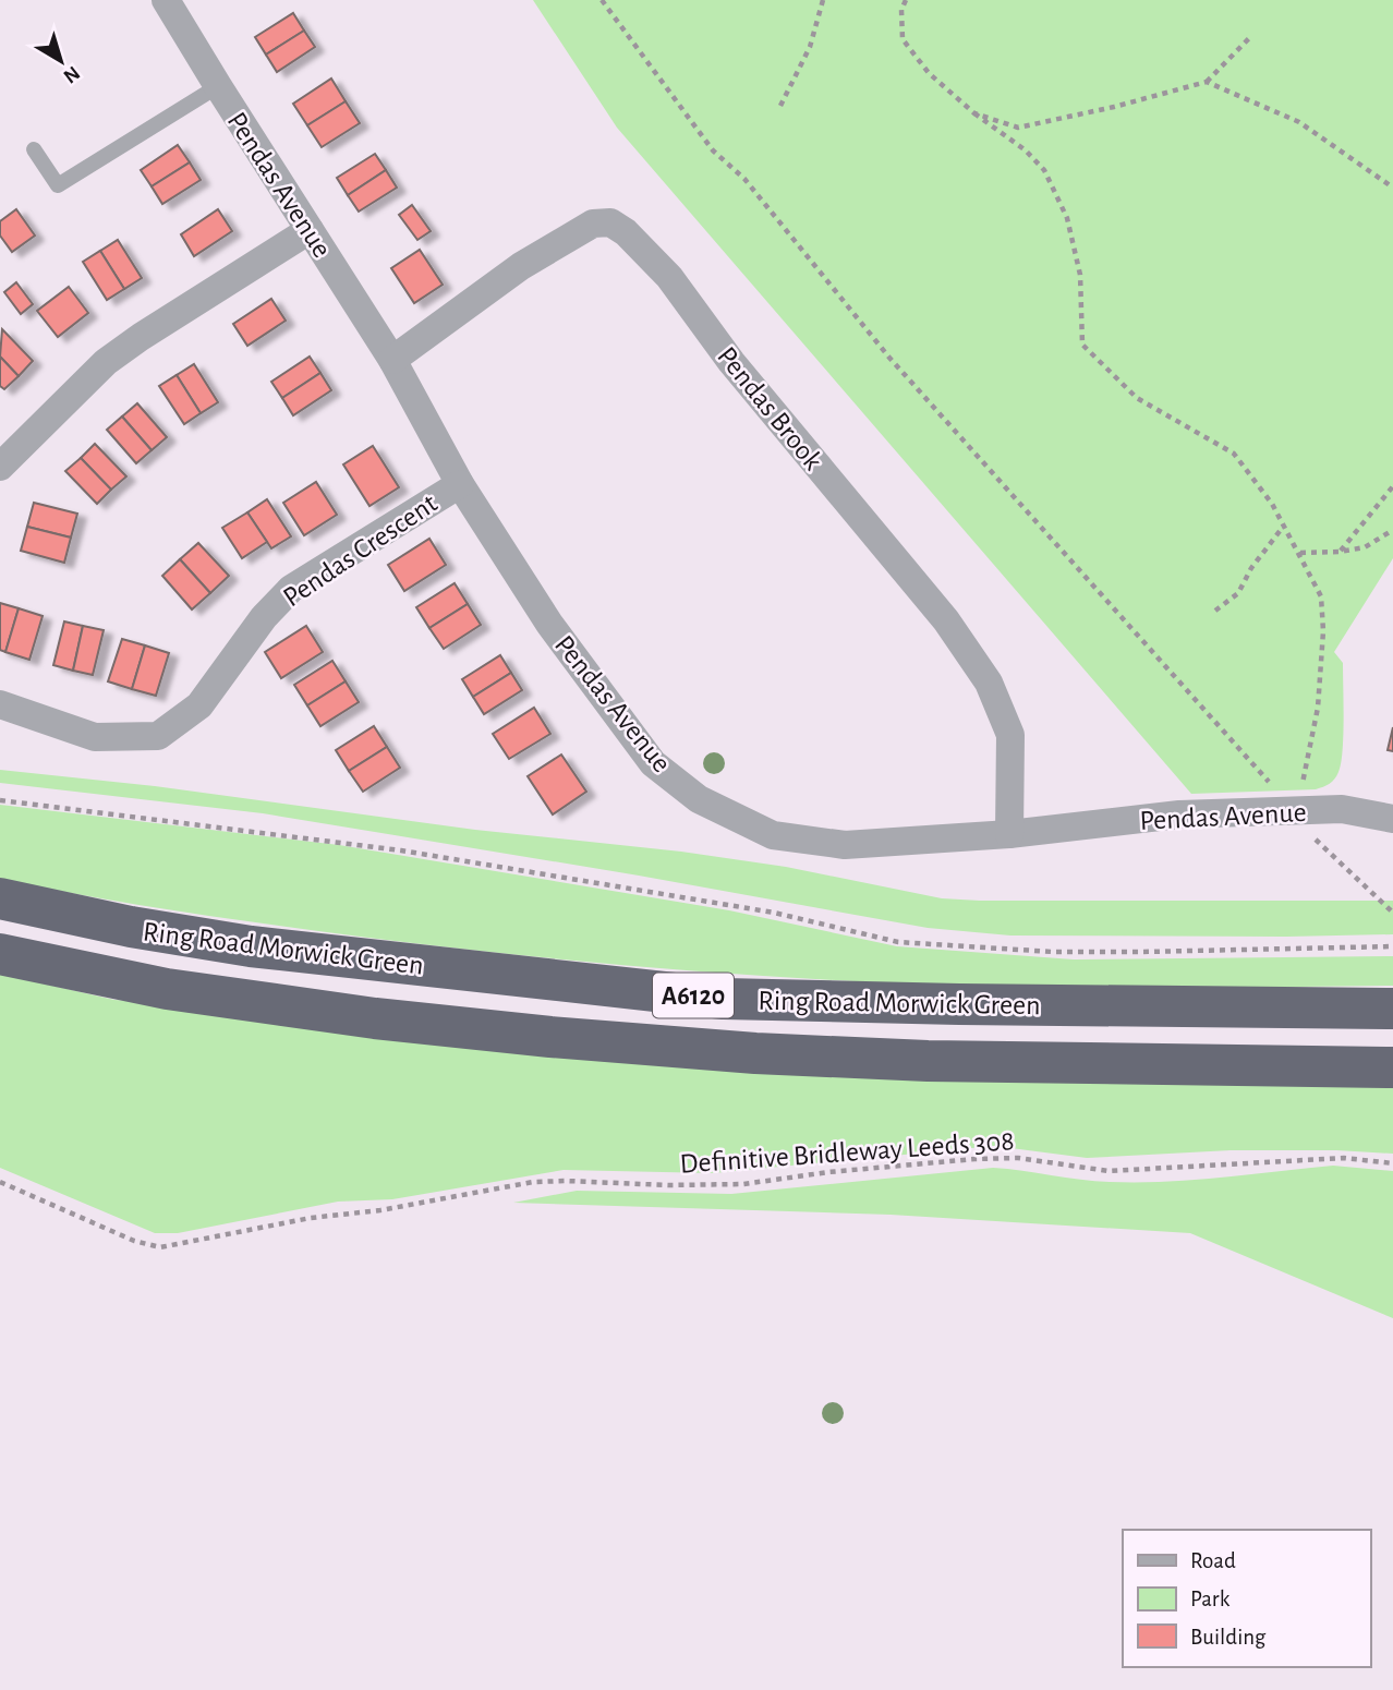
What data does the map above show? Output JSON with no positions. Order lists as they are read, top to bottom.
{
  "streets": {
    "highway": ["Ring Road Morwick Green", "A6120"],
    "street": ["Pendas Avenue", "Pendas Brook", "Pendas Crescent"],
    "path": ["Definitive Bridleway Leeds 308"]
  },
  "crossings": [
    ["Pendas Avenue", "Pendas Brook"],
    ["Pendas Avenue", "Pendas Crescent"]
  ],
  "legend": ["Road", "Park", "Building"],
  "north": "bottom right"
}
